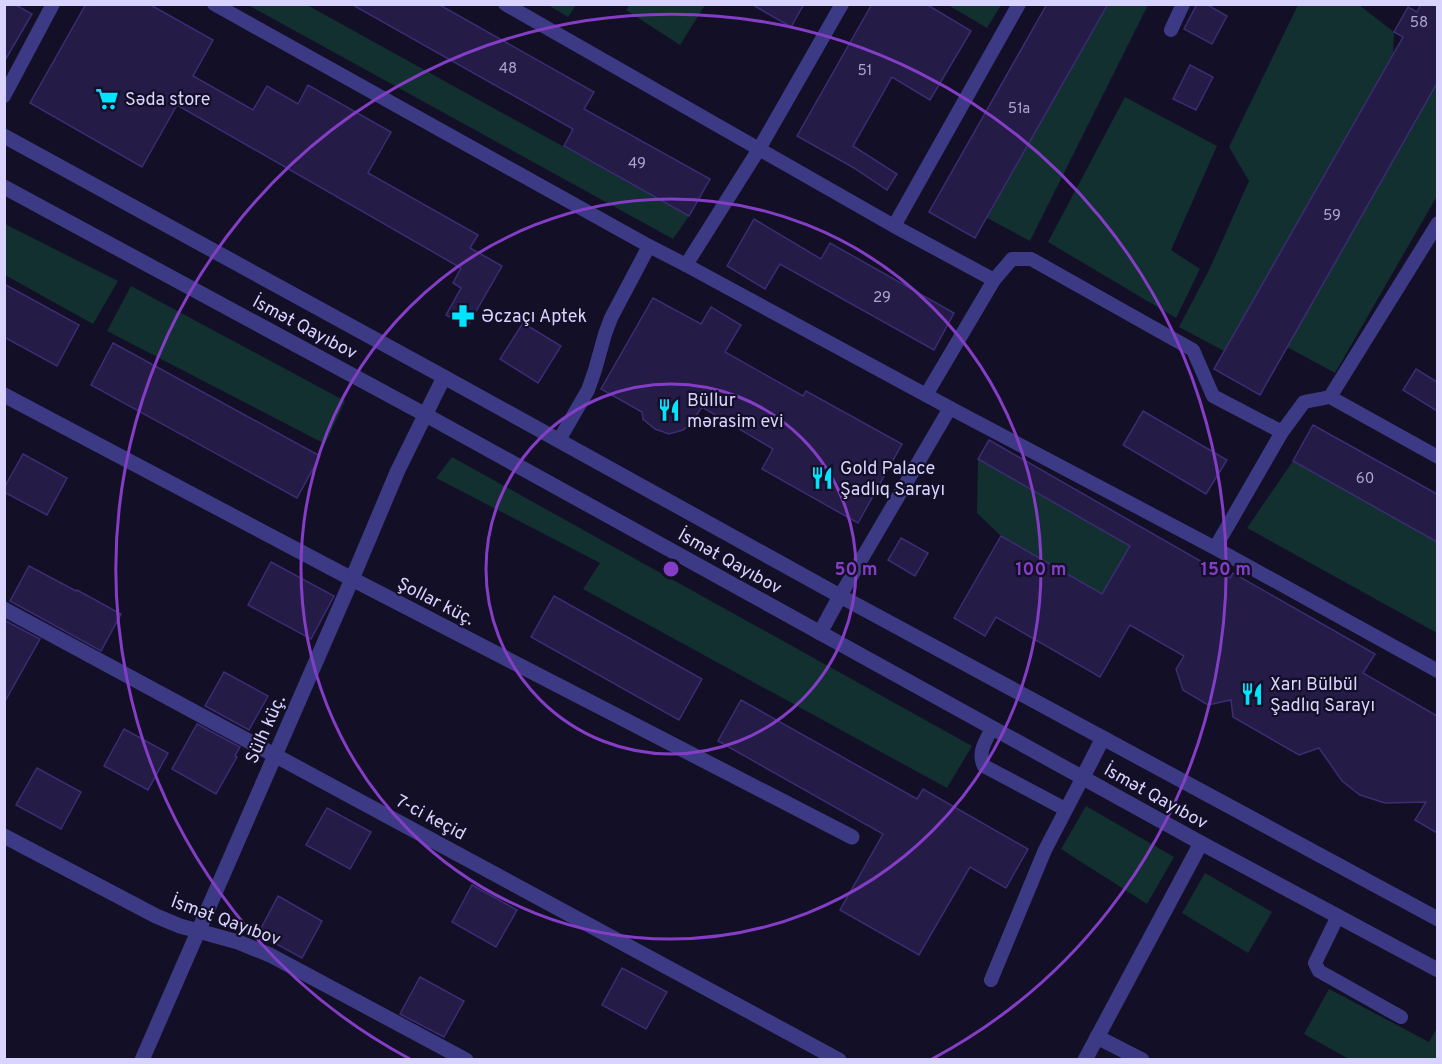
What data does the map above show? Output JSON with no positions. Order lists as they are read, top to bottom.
{
  "streets": {
    "street": [
      "İsmət Qayıbov",
      "Şollar küç.",
      "Sülh küç.",
      "7-ci keçid"
    ]
  },
  "crossings": [
    ["İsmət Qayıbov", "Sülh küç."],
    ["Şollar küç.", "Sülh küç."],
    ["Sülh küç.", "7-ci keçid"]
  ],
  "places": {
    "supermarket": ["Səda store"],
    "pharmacy": ["Əczaçı Aptek"],
    "restaurant": ["Büllur mərasim evi", "Gold Palace Şadlıq Sarayı", "Xarı Bülbül Şadlıq Sarayı"]
  },
  "house_numbers": [
    "58",
    "48",
    "51",
    "51a",
    "49",
    "59",
    "29",
    "60"
  ],
  "rings": ["50 m", "100 m", "150 m"]
}
